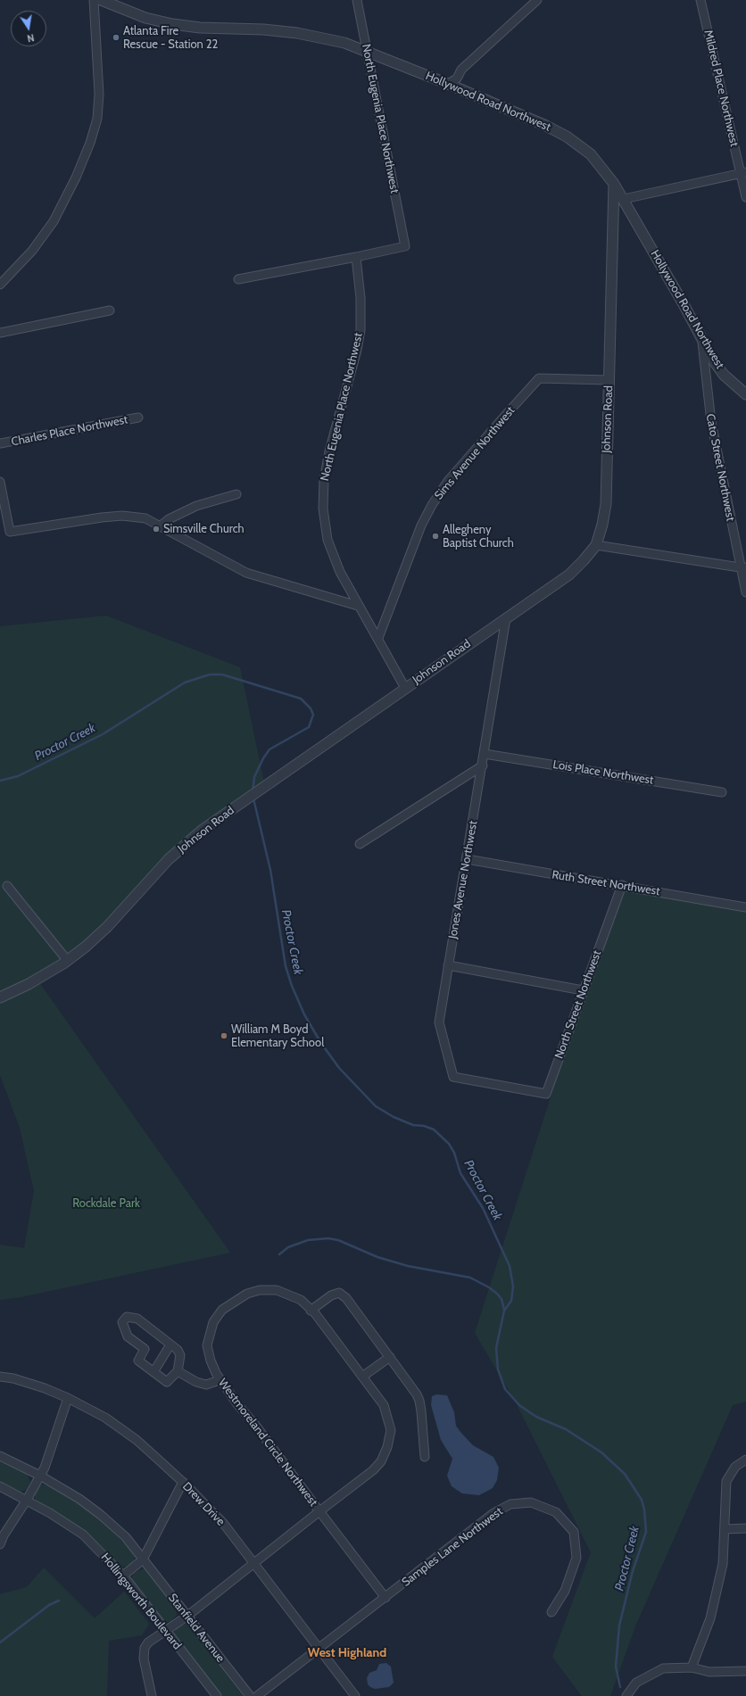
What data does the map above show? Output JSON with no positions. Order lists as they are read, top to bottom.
{
  "streets": {
    "street": [
      "Mildred Place Northwest",
      "Hollywood Road Northwest",
      "North Eugenia Place Northwest",
      "Johnson Road",
      "Charles Place Northwest",
      "Sims Avenue Northwest",
      "Cato Street Northwest",
      "Lois Place Northwest",
      "Jones Avenue Northwest",
      "Ruth Street Northwest",
      "North Street Northwest",
      "Westmoreland Circle Northwest",
      "Drew Drive",
      "Samples Lane Northwest",
      "Hollingsworth Boulevard",
      "Stanfield Avenue"
    ]
  },
  "crossings": [
    ["Hollywood Road Northwest", "North Eugenia Place Northwest"],
    ["Hollywood Road Northwest", "Johnson Road"],
    ["Hollywood Road Northwest", "Cato Street Northwest"],
    ["North Eugenia Place Northwest", "Johnson Road"],
    ["North Eugenia Place Northwest", "Sims Avenue Northwest"],
    ["Johnson Road", "Sims Avenue Northwest"],
    ["Johnson Road", "Jones Avenue Northwest"],
    ["Lois Place Northwest", "Jones Avenue Northwest"],
    ["Jones Avenue Northwest", "Ruth Street Northwest"],
    ["Jones Avenue Northwest", "North Street Northwest"],
    ["Ruth Street Northwest", "North Street Northwest"],
    ["Drew Drive", "Samples Lane Northwest"]
  ],
  "districts": ["West Highland"],
  "water": ["Proctor Creek"],
  "parks": ["Rockdale Park"],
  "places": [
    "Atlanta Fire Rescue - Station 22",
    "Simsville Church",
    "Allegheny Baptist Church",
    "William M Boyd Elementary School"
  ],
  "north": "bottom"
}
